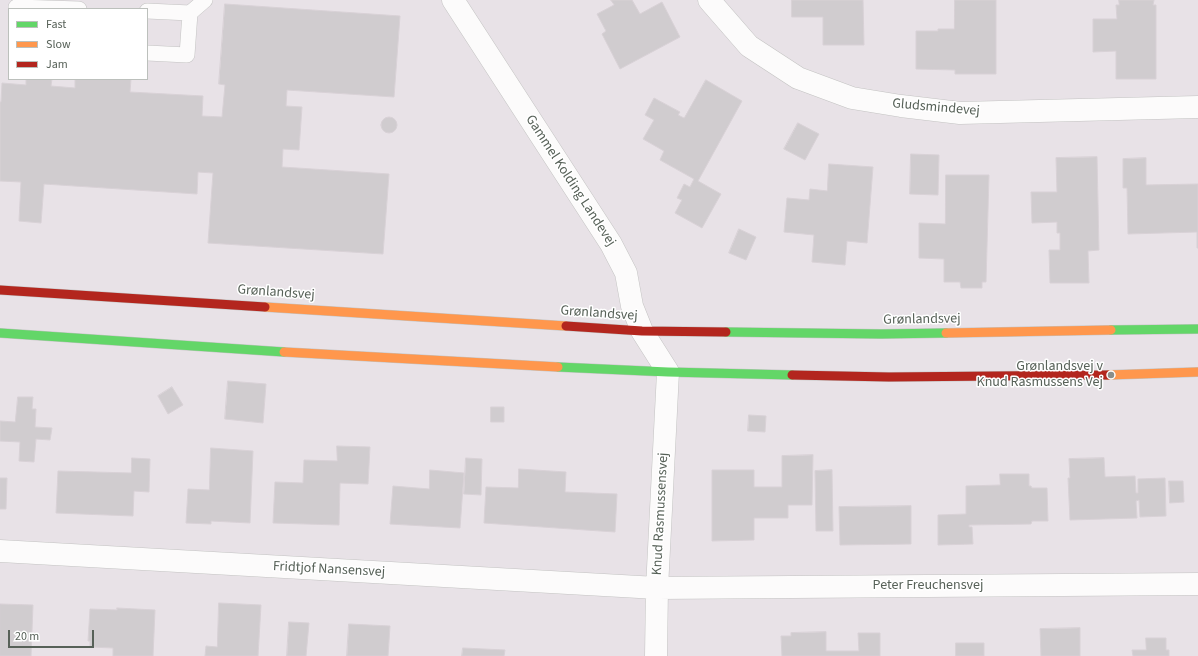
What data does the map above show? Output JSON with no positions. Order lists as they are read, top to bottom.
{
  "streets": {
    "street": [
      "Gludsmindevej",
      "Gammel Kolding Landevej",
      "Grønlandsvej",
      "Knud Rasmussensvej",
      "Fridtjof Nansensvej",
      "Peter Freuchensvej"
    ]
  },
  "crossings": [
    ["Gammel Kolding Landevej", "Grønlandsvej"],
    ["Gammel Kolding Landevej", "Knud Rasmussensvej"],
    ["Knud Rasmussensvej", "Fridtjof Nansensvej"],
    ["Knud Rasmussensvej", "Peter Freuchensvej"],
    ["Fridtjof Nansensvej", "Peter Freuchensvej"]
  ],
  "places": ["Grønlandsvej v Knud Rasmussens Vej"],
  "legend": ["Fast", "Slow", "Jam"],
  "scale_bar": "20 m"
}
